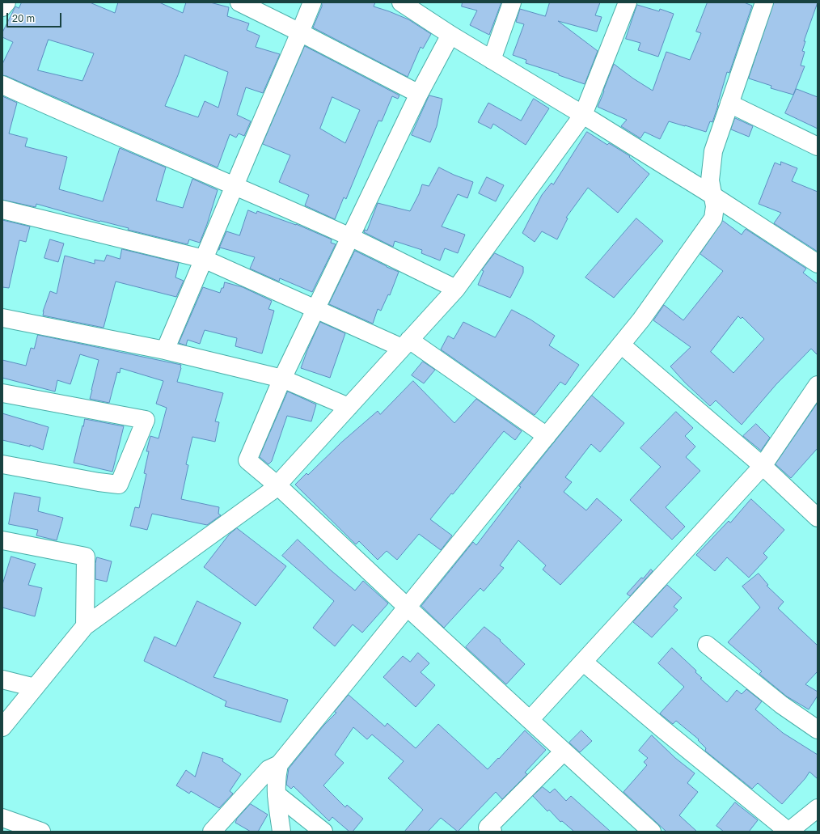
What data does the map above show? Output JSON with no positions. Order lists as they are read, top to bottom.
{
  "scale_bar": "20 m"
}
